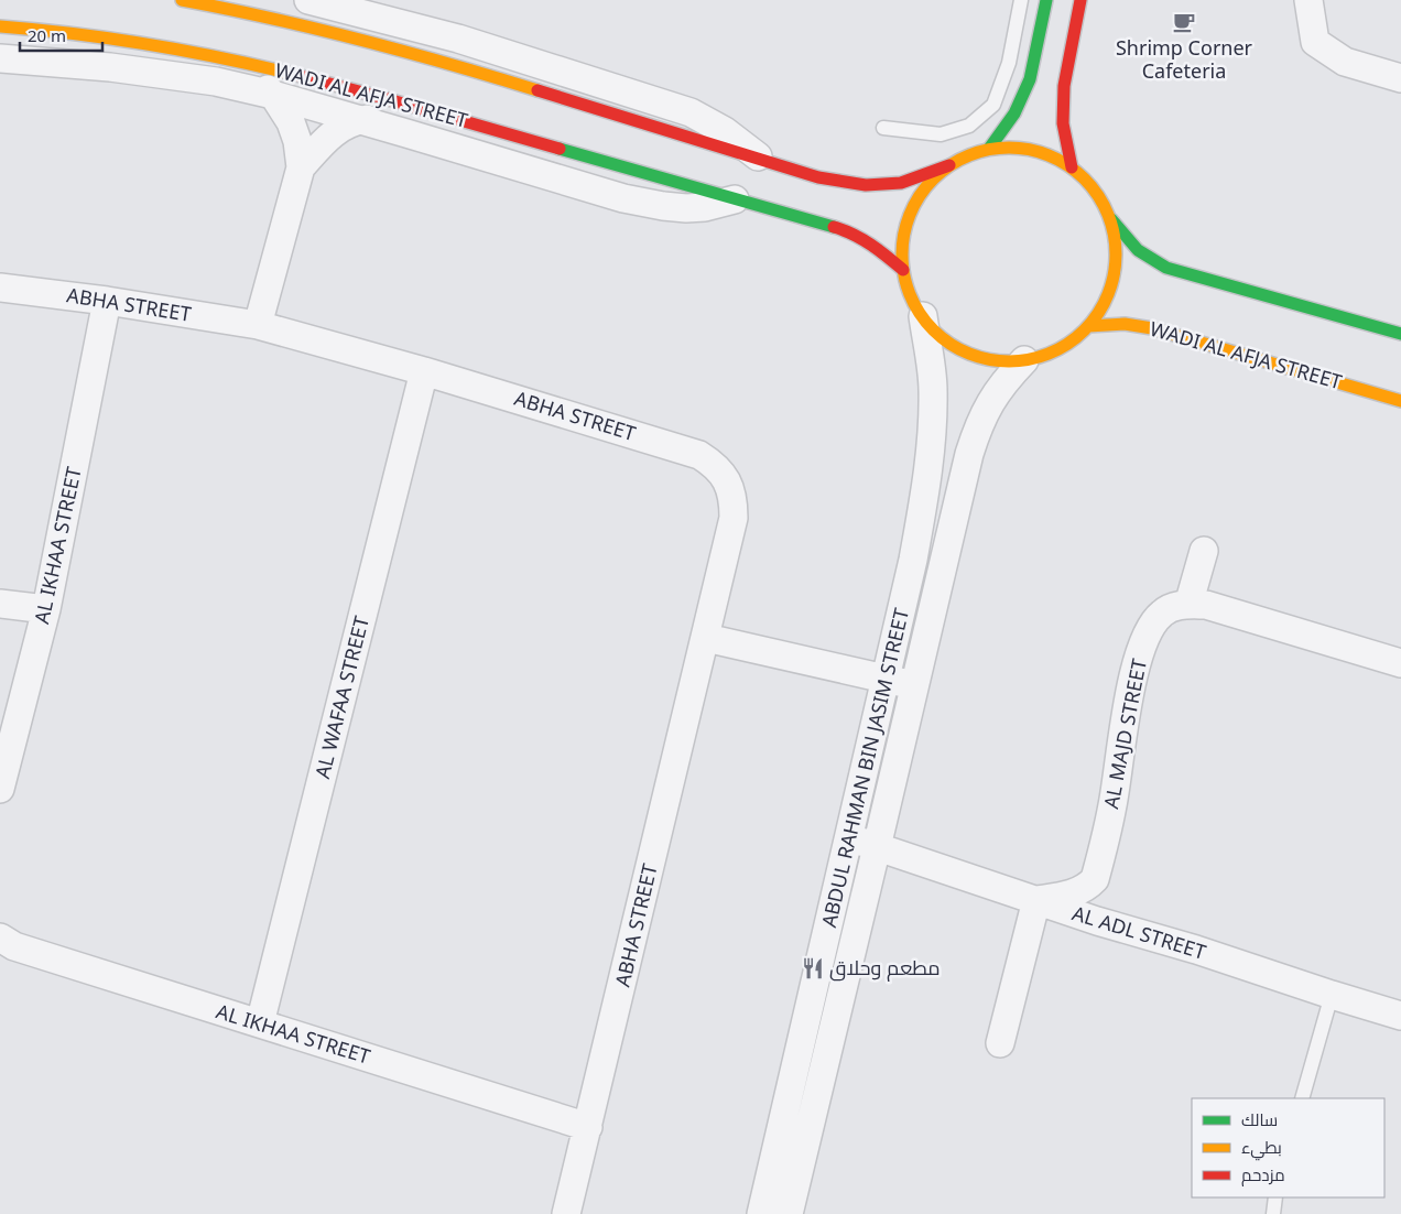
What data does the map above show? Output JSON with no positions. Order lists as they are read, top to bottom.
{
  "streets": {
    "main road": ["WADI AL AFJA STREET"],
    "street": [
      "ABHA STREET",
      "AL IKHAA STREET",
      "AL WAFAA STREET",
      "AL MAJD STREET",
      "ABDUL RAHMAN BIN JASIM STREET",
      "AL ADL STREET"
    ]
  },
  "crossings": [
    ["ABHA STREET", "AL IKHAA STREET"],
    ["ABHA STREET", "AL WAFAA STREET"],
    ["AL IKHAA STREET", "AL WAFAA STREET"],
    ["AL MAJD STREET", "AL ADL STREET"],
    ["ABDUL RAHMAN BIN JASIM STREET", "AL ADL STREET"]
  ],
  "places": {
    "cafe": ["Shrimp Corner Cafeteria"],
    "restaurant": ["مطعم وحلاق"]
  },
  "legend": ["سالك", "بطيء", "مزدحم"],
  "scale_bar": "20 m"
}
